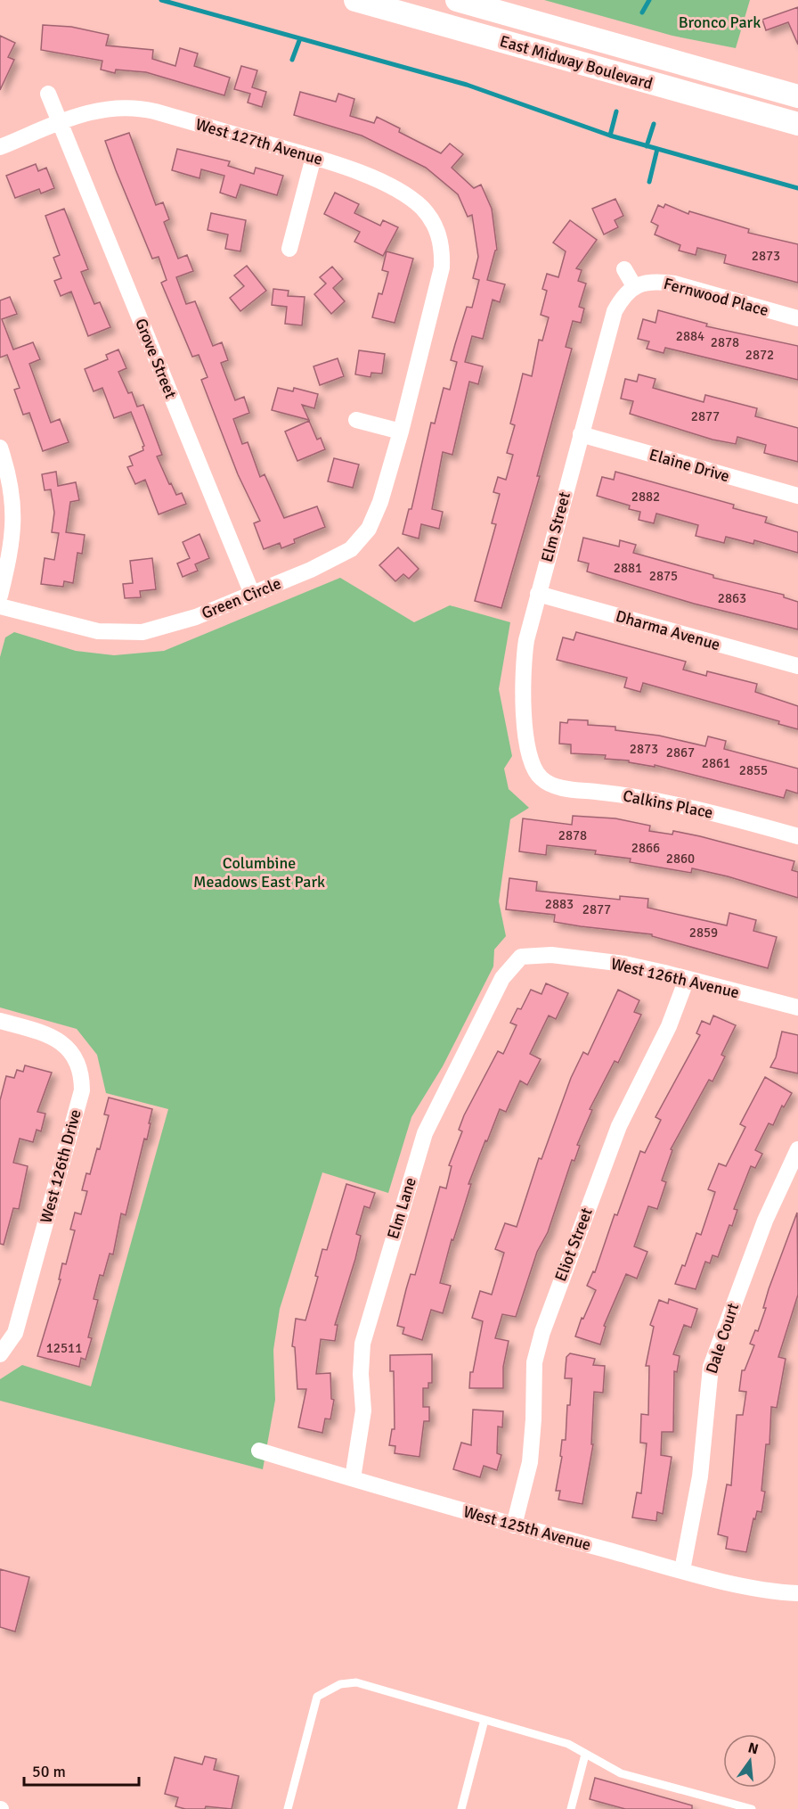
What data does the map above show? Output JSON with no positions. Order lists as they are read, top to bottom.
{
  "streets": {
    "main road": ["East Midway Boulevard"],
    "street": [
      "West 127th Avenue",
      "Fernwood Place",
      "Grove Street",
      "Elaine Drive",
      "Elm Street",
      "Green Circle",
      "Dharma Avenue",
      "Calkins Place",
      "West 126th Avenue",
      "West 126th Drive",
      "Elm Lane",
      "Eliot Street",
      "Dale Court",
      "West 125th Avenue"
    ]
  },
  "crossings": [
    ["West 127th Avenue", "Grove Street"],
    ["West 127th Avenue", "Green Circle"],
    ["Fernwood Place", "Elm Street"],
    ["Grove Street", "Green Circle"],
    ["Elaine Drive", "Elm Street"],
    ["Elm Street", "Dharma Avenue"],
    ["Elm Street", "Calkins Place"],
    ["West 126th Avenue", "Elm Lane"],
    ["West 126th Avenue", "Eliot Street"],
    ["Elm Lane", "West 125th Avenue"],
    ["Eliot Street", "West 125th Avenue"],
    ["Dale Court", "West 125th Avenue"]
  ],
  "parks": ["Bronco Park", "Columbine Meadows East Park"],
  "house_numbers": [
    "2873",
    "2884",
    "2878",
    "2872",
    "2877",
    "2882",
    "2881",
    "2875",
    "2863",
    "2873",
    "2867",
    "2861",
    "2855",
    "2878",
    "2866",
    "2860",
    "2883",
    "2877",
    "2859",
    "12511"
  ],
  "scale_bar": "50 m",
  "north": "top"
}
